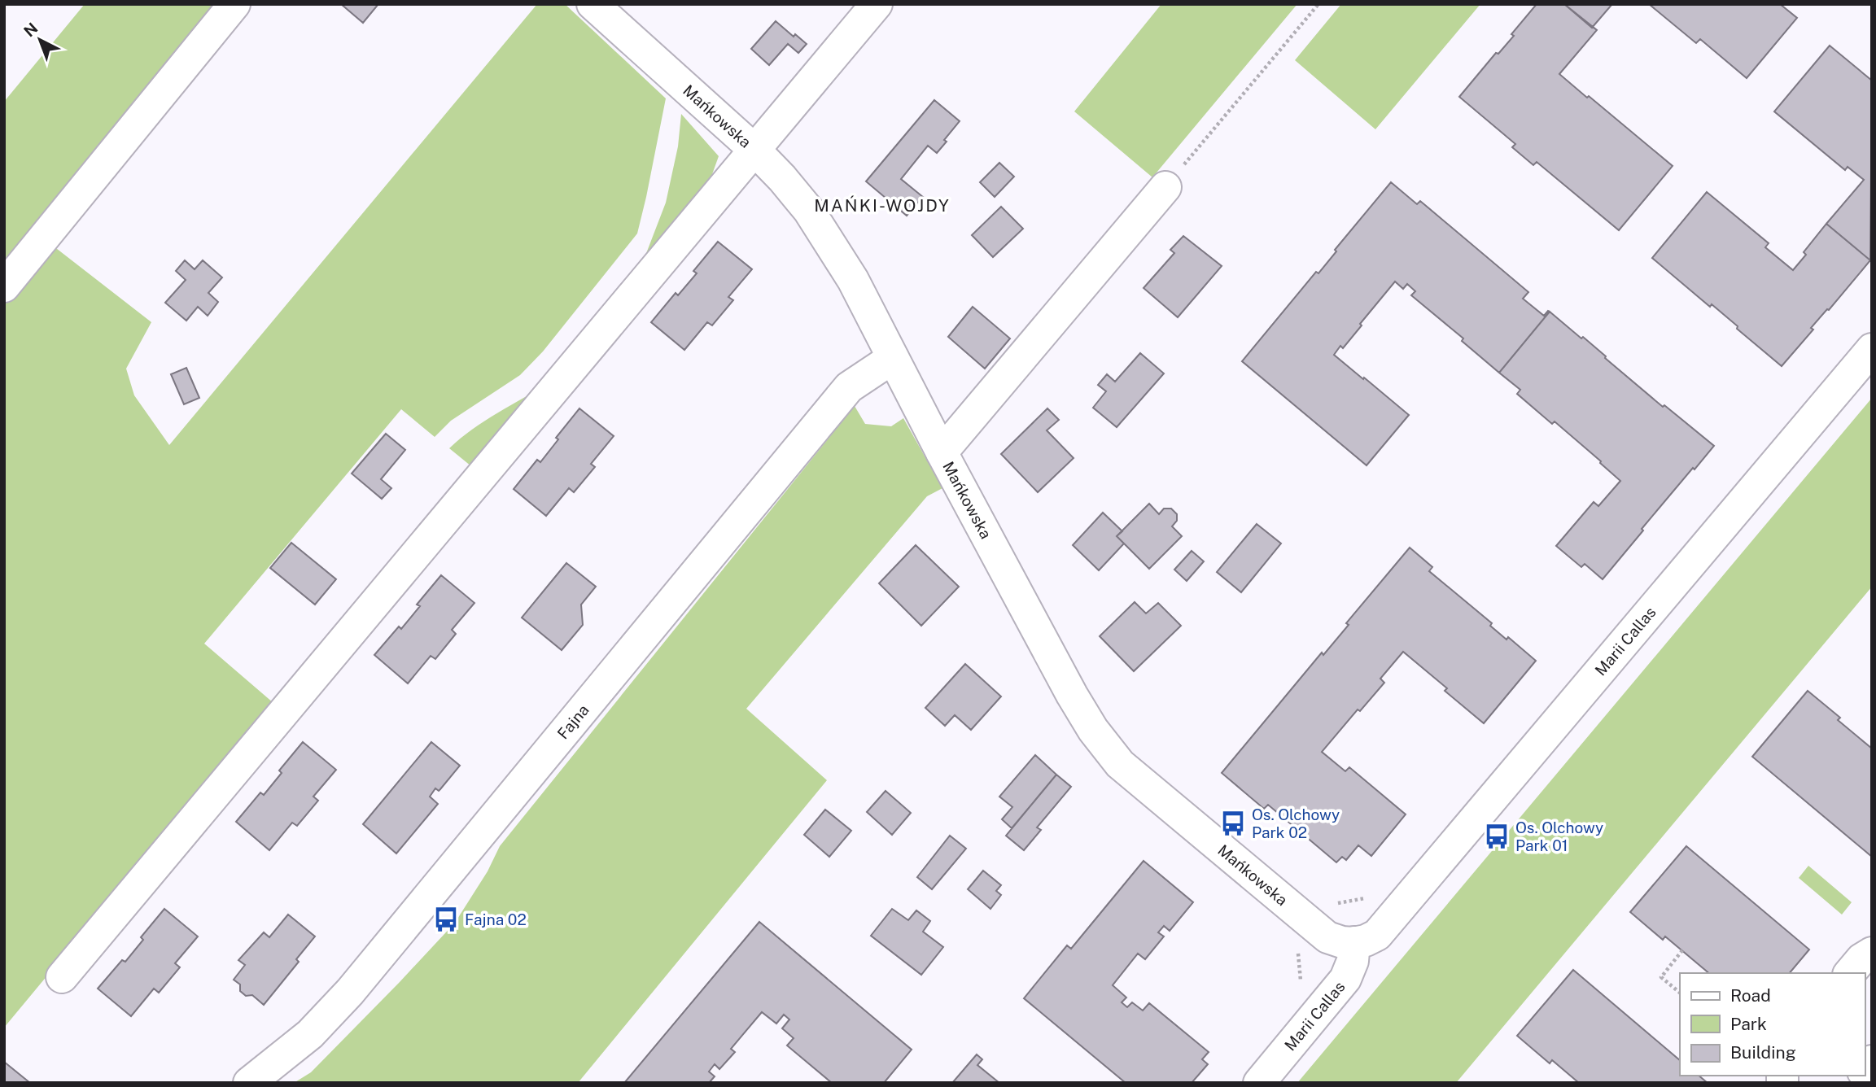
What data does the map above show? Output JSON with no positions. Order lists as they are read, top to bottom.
{
  "streets": {
    "street": ["Mańkowska", "Marii Callas", "Fajna"]
  },
  "crossings": [
    ["Mańkowska", "Marii Callas"],
    ["Mańkowska", "Fajna"]
  ],
  "districts": ["MAŃKI-WOJDY"],
  "places": {
    "bus stop": ["Os. Olchowy Park 02", "Os. Olchowy Park 01", "Fajna 02"]
  },
  "legend": ["Road", "Park", "Building"],
  "north": "top left"
}
